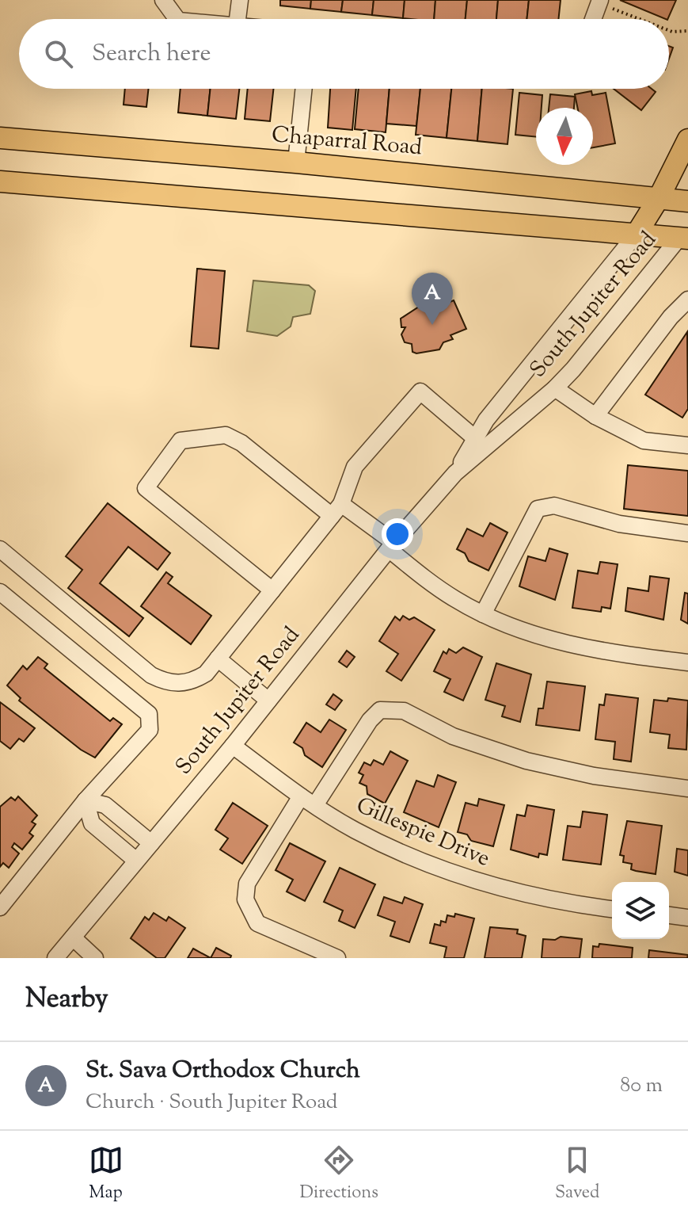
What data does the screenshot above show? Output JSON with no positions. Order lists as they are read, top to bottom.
{
  "streets": {
    "main road": ["Chaparral Road"],
    "street": ["South Jupiter Road", "Gillespie Drive"]
  },
  "crossings": [
    ["South Jupiter Road", "Gillespie Drive"]
  ],
  "north": "bottom",
  "page": {
    "search": "Search here",
    "pins": "A",
    "heading": "Nearby",
    "list": [
      {
        "mark": "A",
        "name": "St. Sava Orthodox Church",
        "note": "Church · South Jupiter Road",
        "value": "80 m"
      }
    ],
    "nav": ["Map", "Directions", "Saved"]
  }
}
